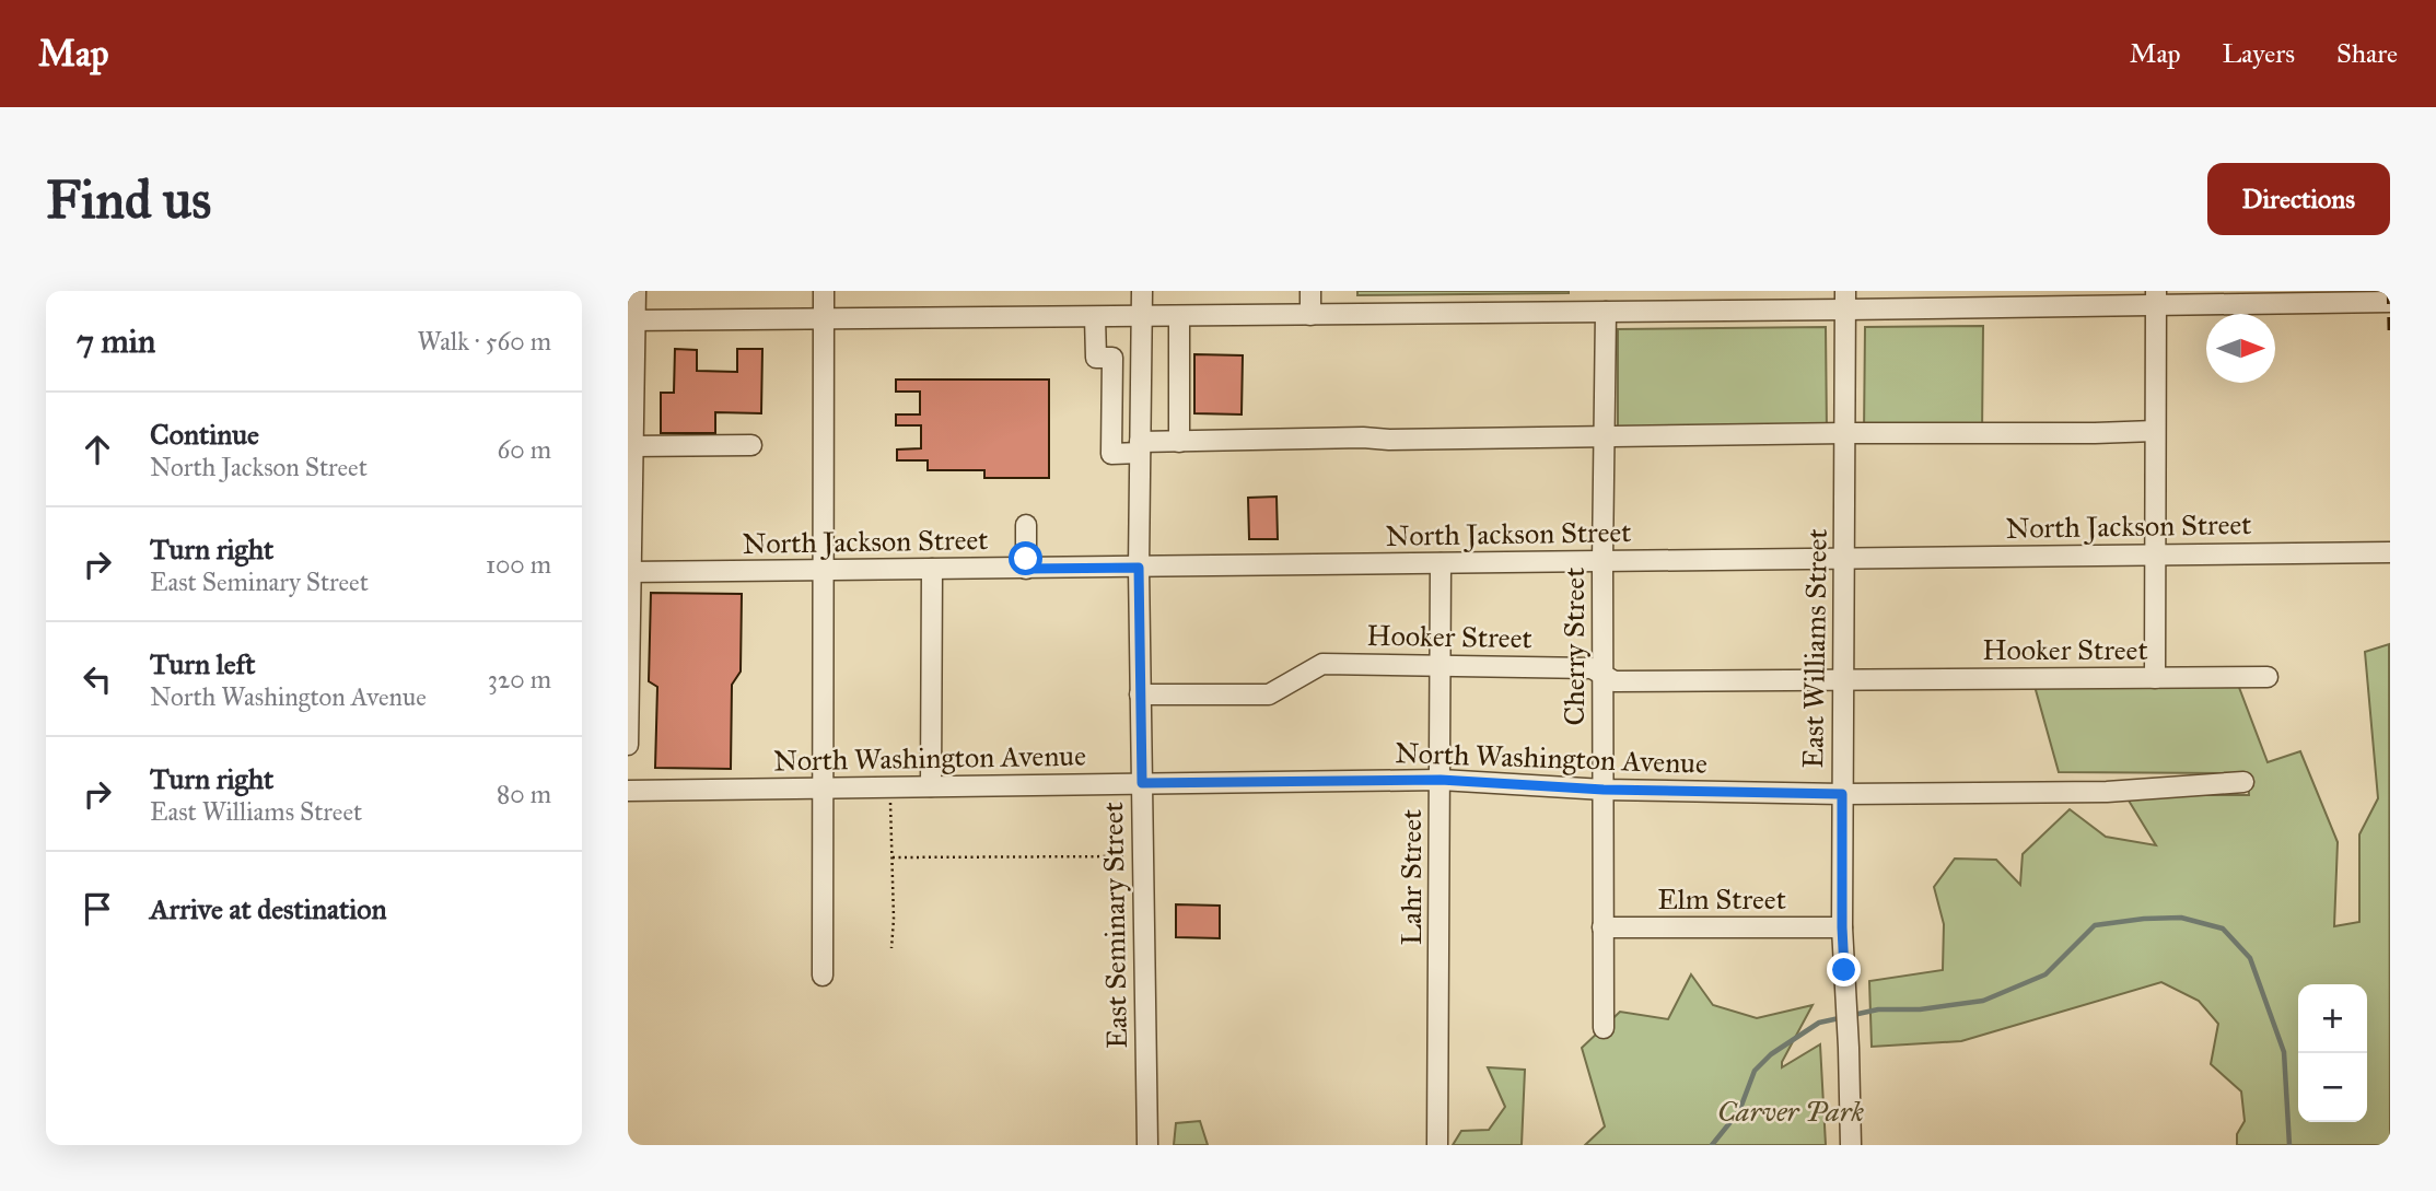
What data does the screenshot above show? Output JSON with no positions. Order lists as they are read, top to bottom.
{
  "streets": {
    "street": [
      "North Jackson Street",
      "Hooker Street",
      "Cherry Street",
      "East Williams Street",
      "North Washington Avenue",
      "Lahr Street",
      "Elm Street",
      "East Seminary Street"
    ]
  },
  "crossings": [
    ["North Jackson Street", "Cherry Street"],
    ["North Jackson Street", "East Williams Street"],
    ["North Jackson Street", "Lahr Street"],
    ["North Jackson Street", "East Seminary Street"],
    ["Hooker Street", "Cherry Street"],
    ["Hooker Street", "East Williams Street"],
    ["Hooker Street", "Lahr Street"],
    ["Hooker Street", "East Seminary Street"],
    ["Cherry Street", "North Washington Avenue"],
    ["Cherry Street", "Elm Street"],
    ["East Williams Street", "North Washington Avenue"],
    ["East Williams Street", "Elm Street"],
    ["North Washington Avenue", "Lahr Street"],
    ["North Washington Avenue", "East Seminary Street"]
  ],
  "parks": ["Carver Park"],
  "north": "right",
  "page": {
    "header": "Map",
    "nav": ["Map", "Layers", "Share"],
    "buttons": "Directions",
    "title": "Find us",
    "heading": ["7 min", "Walk · 560 m"],
    "list": [
      ["Continue", "North Jackson Street", "60 m"],
      ["Turn right", "East Seminary Street", "100 m"],
      ["Turn left", "North Washington Avenue", "320 m"],
      ["Turn right", "East Williams Street", "80 m"],
      "Arrive at destination"
    ],
    "map_buttons": ["+", "−"]
  }
}
